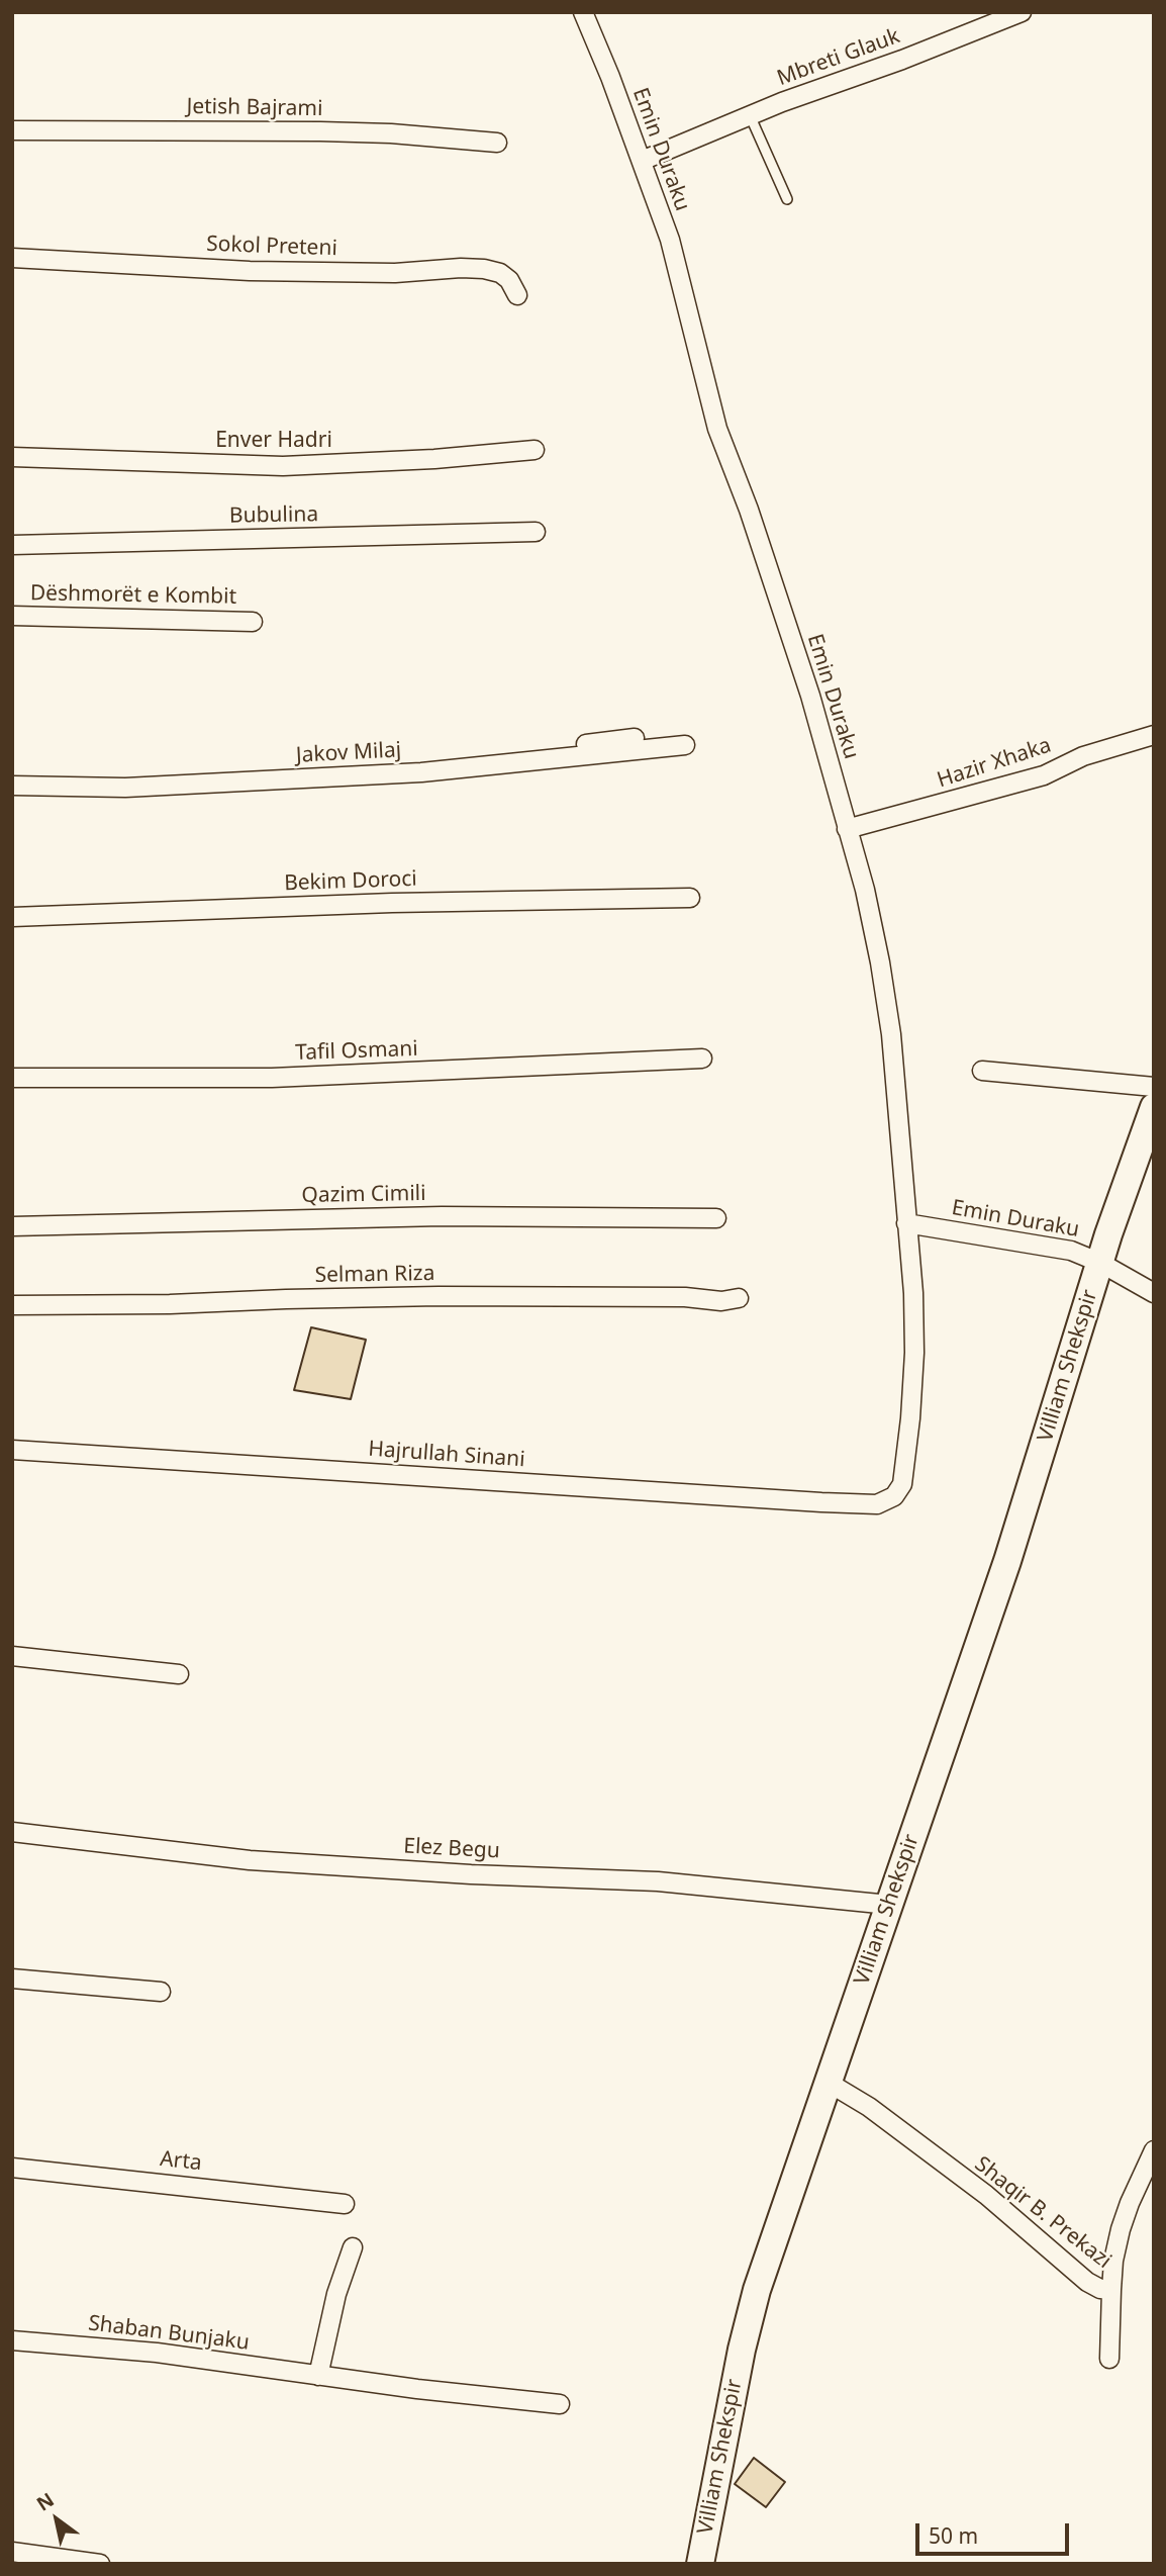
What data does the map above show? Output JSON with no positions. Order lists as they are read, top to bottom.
{
  "streets": {
    "street": [
      "Mbreti Glauk",
      "Jetish Bajrami",
      "Emin Duraku",
      "Sokol Preteni",
      "Enver Hadri",
      "Bubulina",
      "Dëshmorët e Kombit",
      "Jakov Milaj",
      "Hazir Xhaka",
      "Bekim Doroci",
      "Tafil Osmani",
      "Qazim Cimili",
      "Selman Riza",
      "Villiam Shekspir",
      "Hajrullah Sinani",
      "Elez Begu",
      "Arta",
      "Shaqir B. Prekazi",
      "Shaban Bunjaku"
    ]
  },
  "crossings": [
    ["Mbreti Glauk", "Emin Duraku"],
    ["Emin Duraku", "Hazir Xhaka"],
    ["Emin Duraku", "Villiam Shekspir"],
    ["Emin Duraku", "Hajrullah Sinani"],
    ["Villiam Shekspir", "Elez Begu"],
    ["Villiam Shekspir", "Shaqir B. Prekazi"]
  ],
  "scale_bar": "50 m",
  "north": "top left"
}
